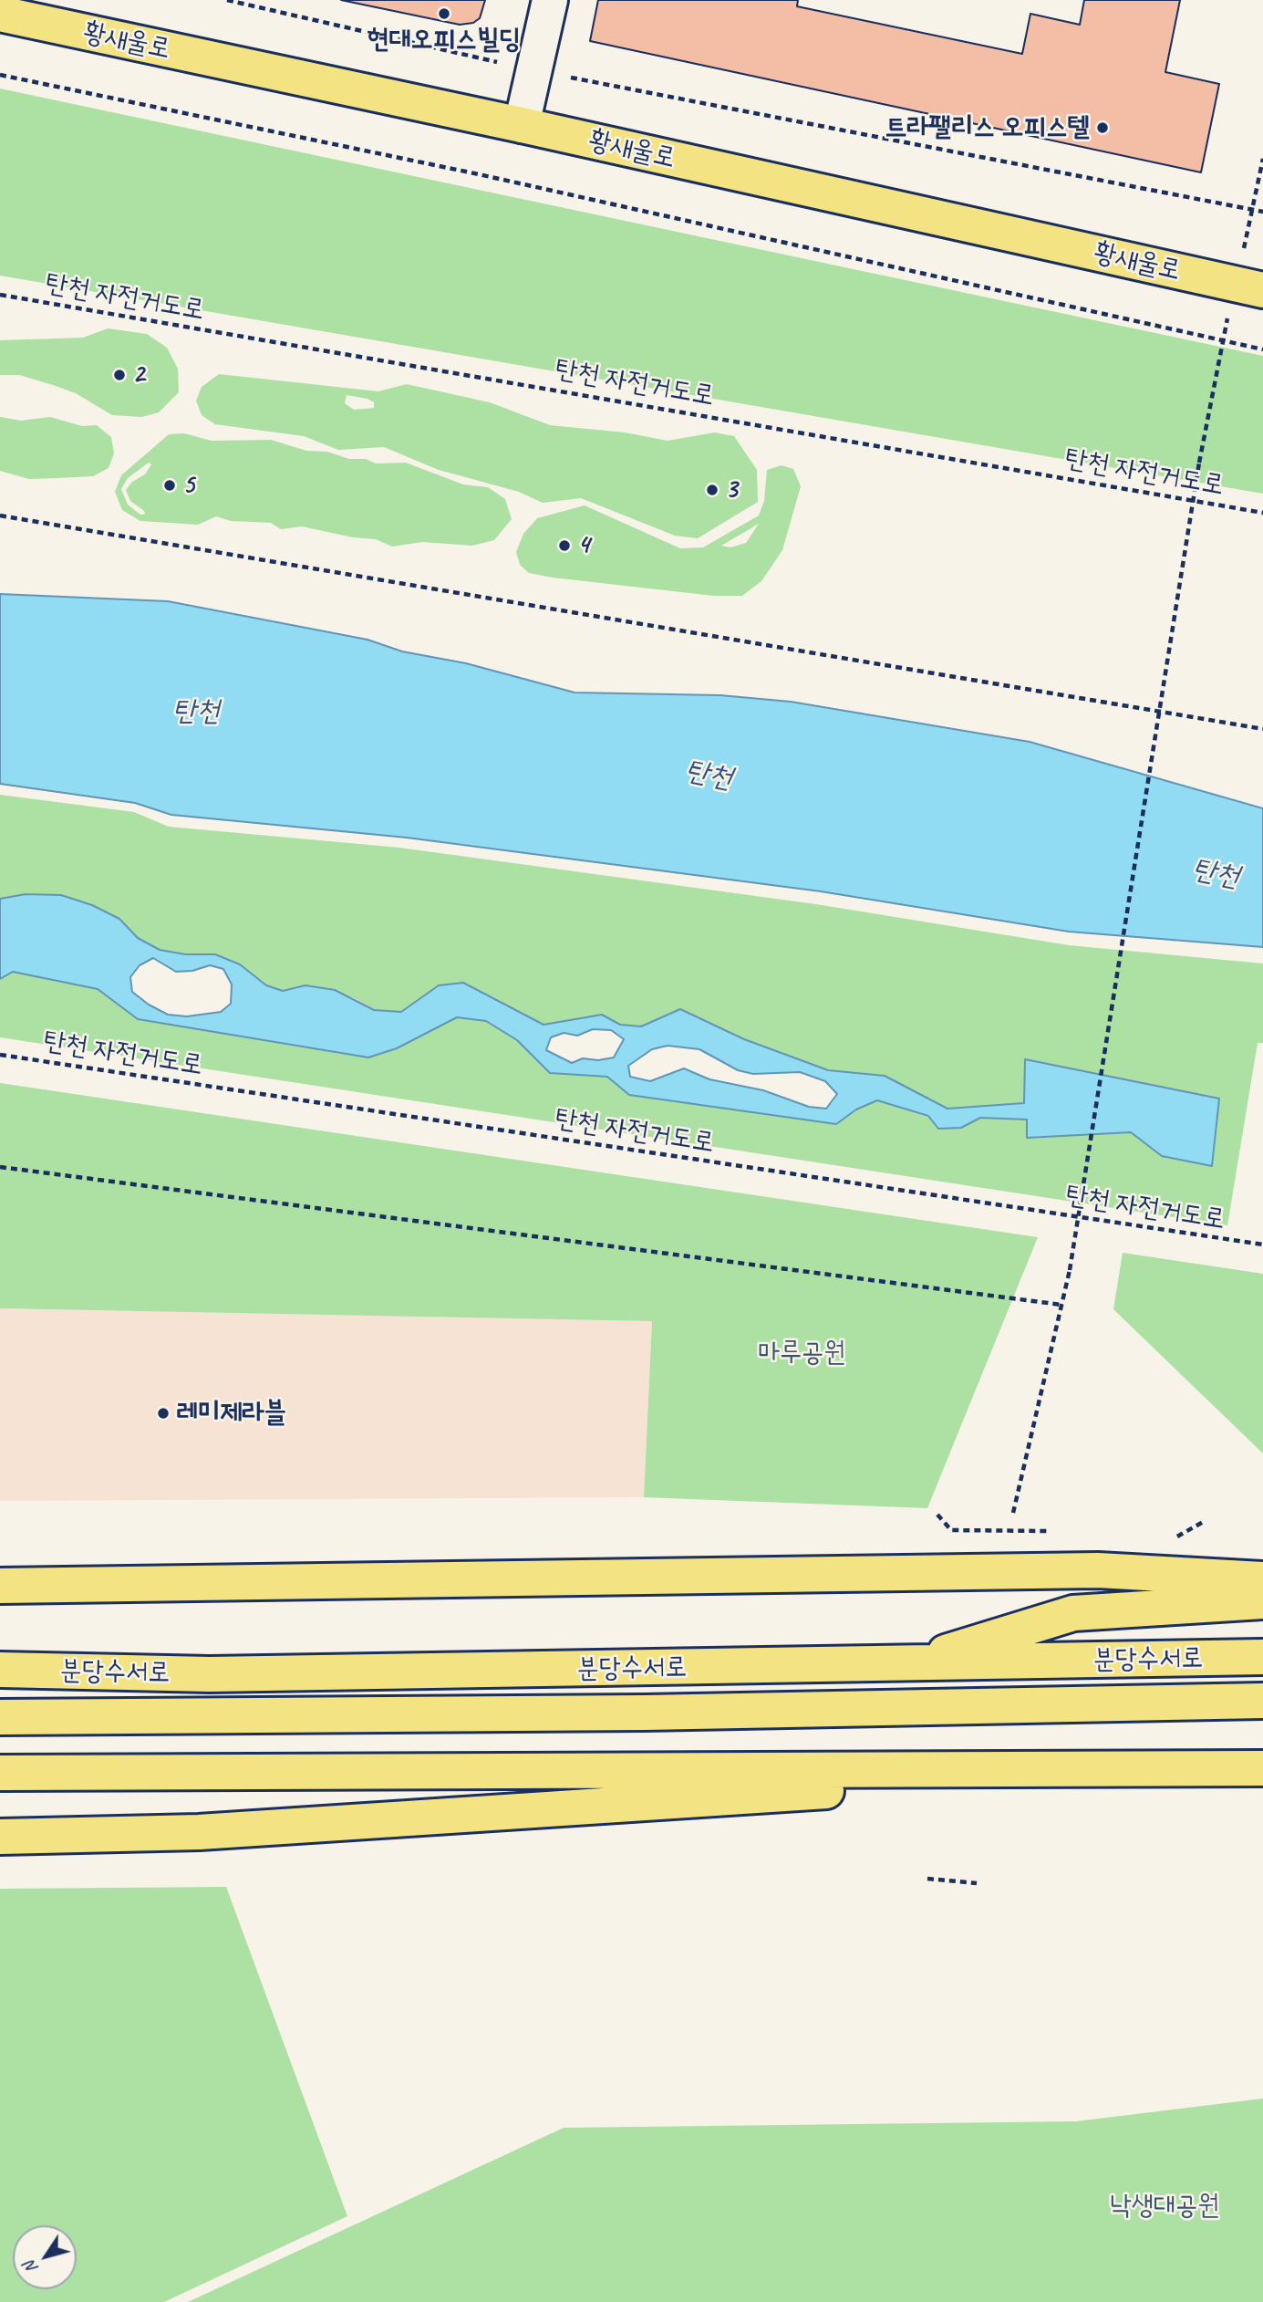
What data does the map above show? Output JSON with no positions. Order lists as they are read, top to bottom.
{
  "streets": {
    "main road": ["황새울로", "분당수서로"],
    "path": ["탄천 자전거도로"]
  },
  "water": ["탄천"],
  "parks": ["마루공원", "낙생대공원"],
  "places": [
    "현대오피스빌딩",
    "트라팰리스 오피스텔",
    "2",
    "5",
    "3",
    "4",
    "레미제라블"
  ],
  "north": "bottom left"
}
